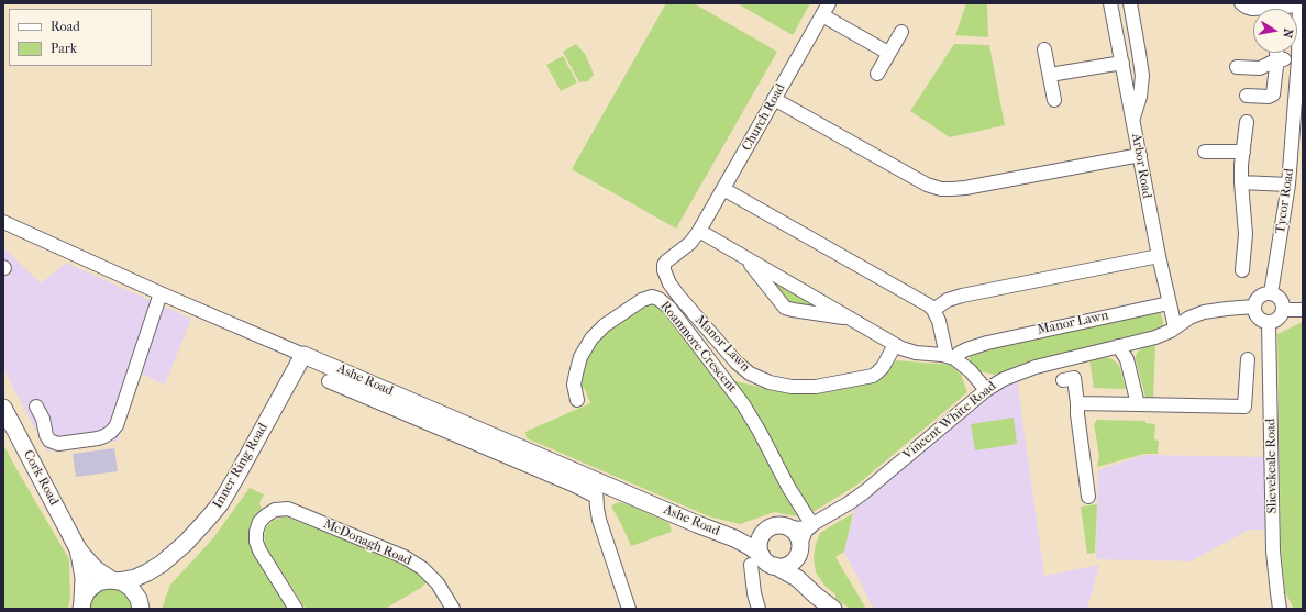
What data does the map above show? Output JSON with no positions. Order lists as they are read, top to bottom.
{
  "streets": {
    "main road": ["Ashe Road", "Inner Ring Road", "Cork Road"],
    "street": [
      "Church Road",
      "Arbor Road",
      "Tycor Road",
      "Manor Lawn",
      "Roanmore Crescent",
      "Vincent White Road",
      "Slievekeale Road",
      "McDonagh Road"
    ]
  },
  "crossings": [
    ["Church Road", "Manor Lawn"],
    ["Arbor Road", "Manor Lawn"],
    ["Arbor Road", "Vincent White Road"],
    ["Tycor Road", "Vincent White Road"],
    ["Tycor Road", "Slievekeale Road"],
    ["Roanmore Crescent", "Vincent White Road"],
    ["Ashe Road", "Vincent White Road"],
    ["Ashe Road", "Inner Ring Road"],
    ["Vincent White Road", "Slievekeale Road"]
  ],
  "legend": ["Road", "Park"],
  "north": "right"
}
